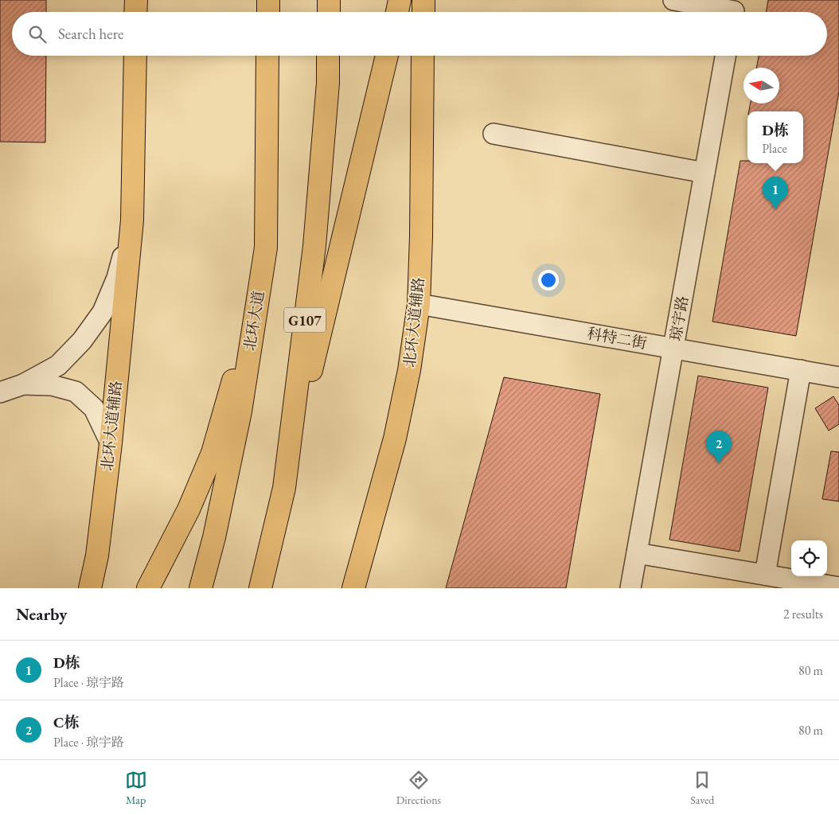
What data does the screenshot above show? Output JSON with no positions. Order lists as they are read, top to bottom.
{
  "streets": {
    "main road": ["G107", "北环大道", "北环大道辅路"],
    "street": ["琼宇路", "科特二街"]
  },
  "crossings": [
    ["琼宇路", "科特二街"],
    ["北环大道辅路", "科特二街"]
  ],
  "north": "left",
  "page": {
    "search": "Search here",
    "popup": ["D栋", "Place"],
    "pins": ["1", "2"],
    "heading": ["Nearby", "2 results"],
    "list": [
      {
        "mark": "1",
        "name": "D栋",
        "note": "Place · 琼宇路",
        "value": "80 m"
      },
      {
        "mark": "2",
        "name": "C栋",
        "note": "Place · 琼宇路",
        "value": "80 m"
      }
    ],
    "nav": ["Map", "Directions", "Saved"]
  }
}
